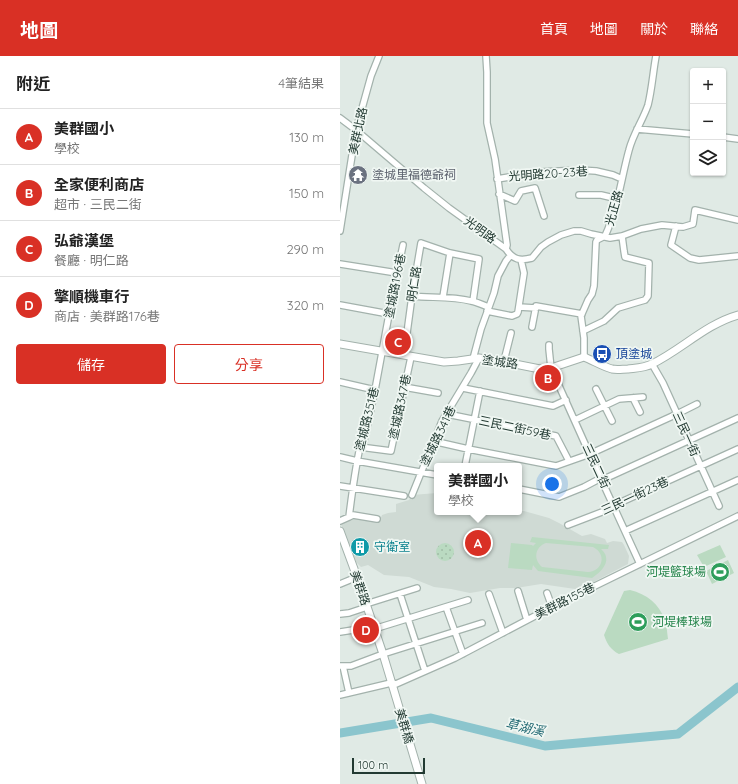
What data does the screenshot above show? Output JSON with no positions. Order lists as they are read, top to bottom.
{
  "streets": {
    "street": [
      "美群北路",
      "光明路20-23巷",
      "光正路",
      "光明路",
      "明仁路",
      "塗城路196巷",
      "塗城路",
      "塗城路347巷",
      "塗城路351巷",
      "三民二街59巷",
      "三民一街",
      "塗城路341巷",
      "三民二街",
      "三民一街23巷",
      "美群路",
      "美群路155巷",
      "美群橋"
    ]
  },
  "crossings": [
    ["美群北路", "光明路"],
    ["光明路20-23巷", "光正路"],
    ["光明路20-23巷", "光明路"],
    ["光正路", "塗城路"],
    ["明仁路", "塗城路"],
    ["明仁路", "塗城路347巷"],
    ["塗城路196巷", "塗城路"],
    ["塗城路196巷", "塗城路351巷"],
    ["塗城路", "塗城路347巷"],
    ["塗城路", "塗城路351巷"],
    ["塗城路", "塗城路341巷"],
    ["塗城路", "三民二街"],
    ["塗城路347巷", "塗城路351巷"],
    ["三民二街59巷", "塗城路341巷"],
    ["三民一街", "三民一街23巷"],
    ["三民二街", "三民一街23巷"],
    ["三民二街", "美群路155巷"],
    ["美群路", "美群路155巷"],
    ["美群路", "美群橋"]
  ],
  "water": ["草湖溪"],
  "places": {
    "temple": ["塗城里福德爺祠"],
    "bus stop": ["頂塗城"],
    "building": ["守衛室"],
    "sports": ["河堤籃球場", "河堤棒球場"]
  },
  "scale_bar": "100 m",
  "page": {
    "header": "地圖",
    "nav": [
      "首頁",
      "地圖",
      "關於",
      "聯絡"
    ],
    "heading": ["附近", "4筆結果"],
    "map_buttons": ["+", "−"],
    "list": [
      {
        "mark": "A",
        "name": "美群國小",
        "note": "學校",
        "value": "130 m"
      },
      {
        "mark": "B",
        "name": "全家便利商店",
        "note": "超市 · 三民二街",
        "value": "150 m"
      },
      {
        "mark": "C",
        "name": "弘爺漢堡",
        "note": "餐廳 · 明仁路",
        "value": "290 m"
      },
      {
        "mark": "D",
        "name": "擎順機車行",
        "note": "商店 · 美群路176巷",
        "value": "320 m"
      }
    ],
    "pins": [
      "C",
      "B",
      "A",
      "D"
    ],
    "buttons": ["儲存", "分享"],
    "popup": ["美群國小", "學校"],
    "scale": "100 m"
  }
}
